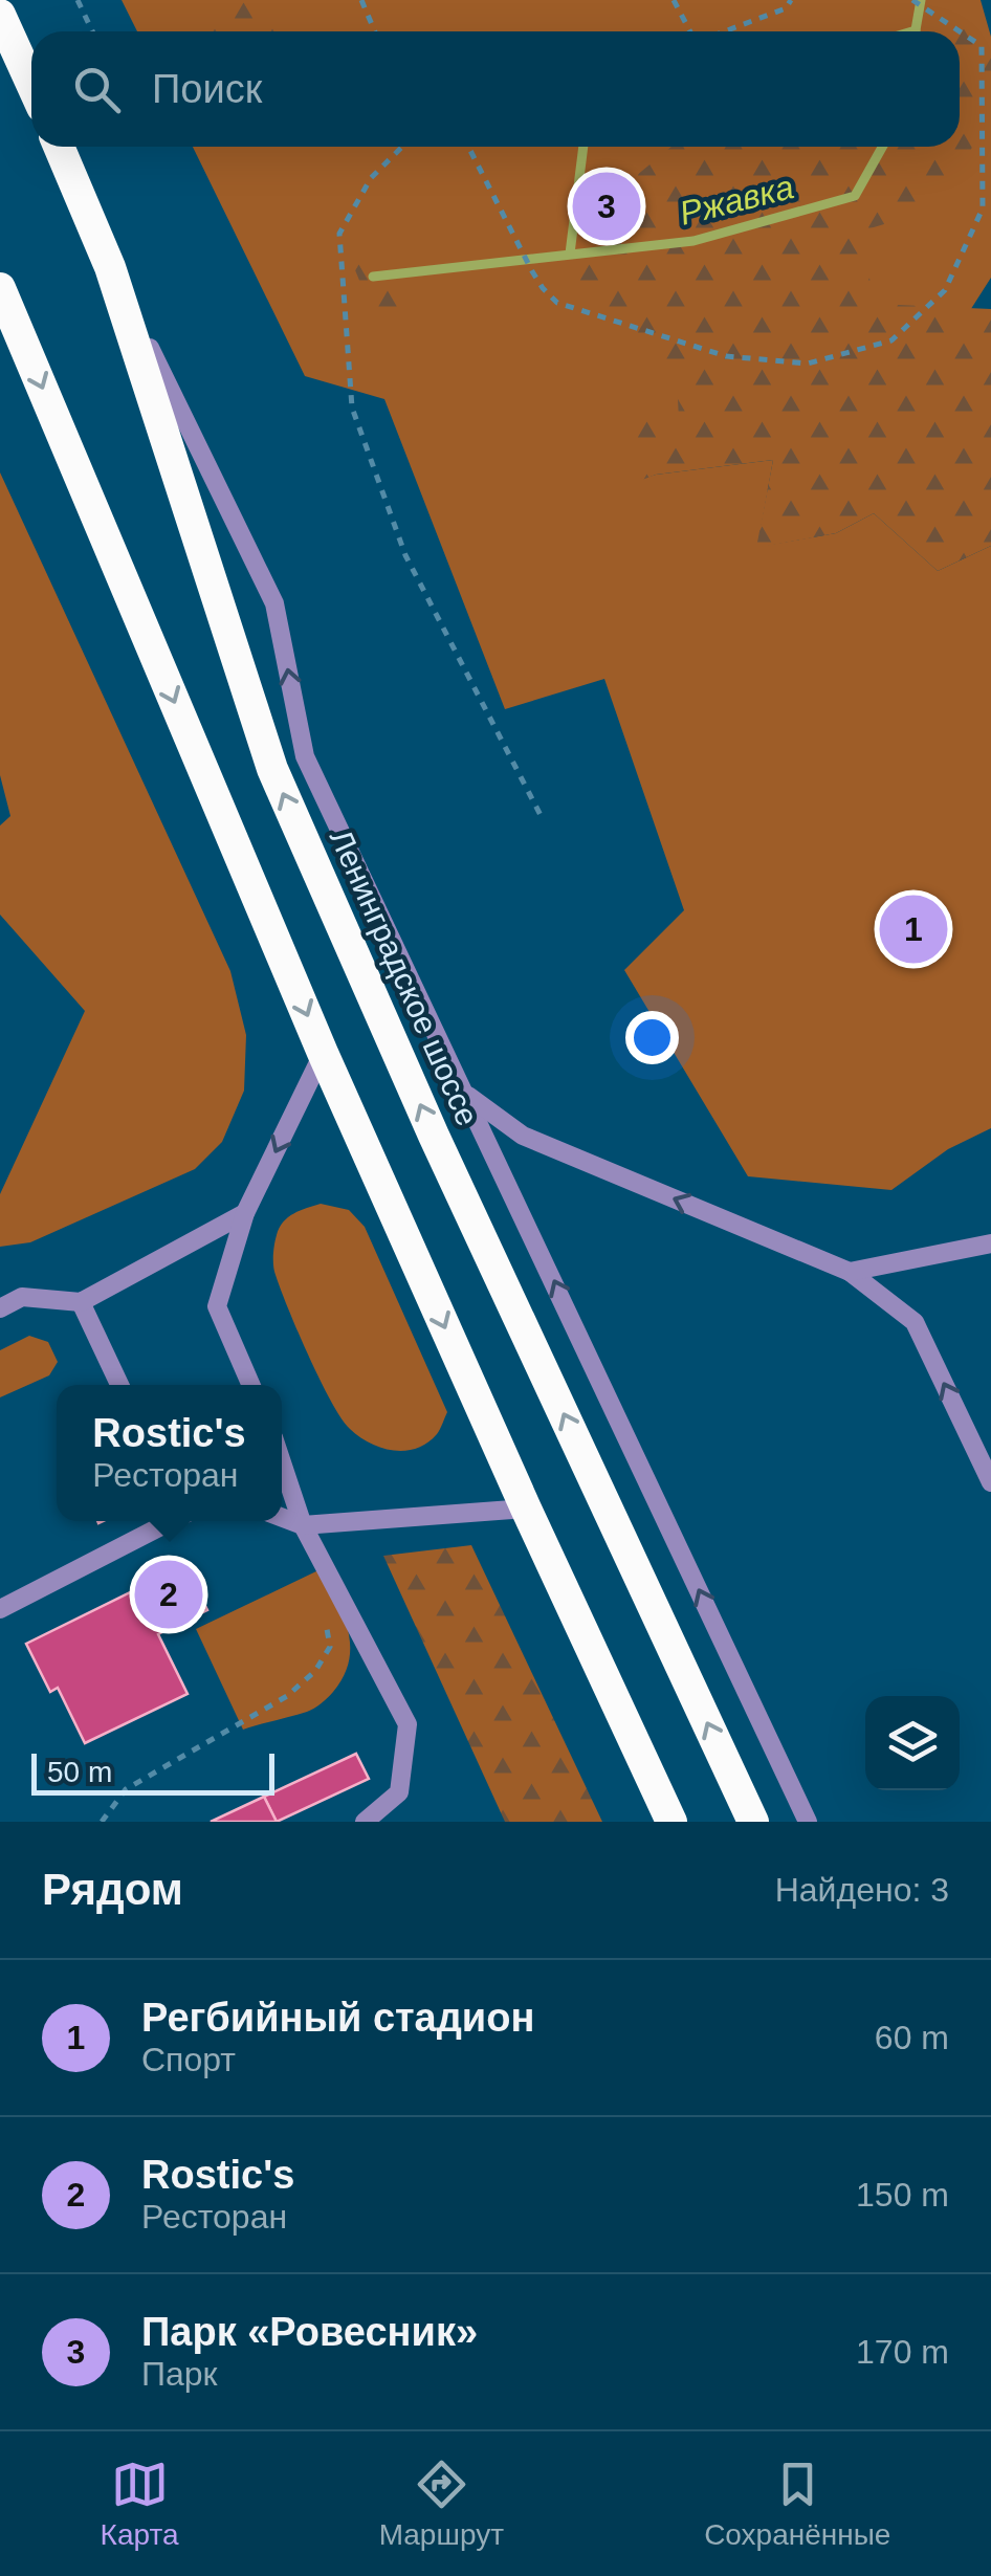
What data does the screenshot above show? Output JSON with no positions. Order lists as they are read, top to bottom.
{
  "streets": {
    "highway": ["Ленинградское шоссе"]
  },
  "water": ["Ржавка"],
  "scale_bar": "50 m",
  "page": {
    "search": "Поиск",
    "pins": ["3", "1", "2"],
    "popup": ["Rostic's", "Ресторан"],
    "scale": "50 m",
    "heading": ["Рядом", "Найдено: 3"],
    "list": [
      {
        "mark": "1",
        "name": "Регбийный стадион",
        "note": "Спорт",
        "value": "60 m"
      },
      {
        "mark": "2",
        "name": "Rostic's",
        "note": "Ресторан",
        "value": "150 m"
      },
      {
        "mark": "3",
        "name": "Парк «Ровесник»",
        "note": "Парк",
        "value": "170 m"
      }
    ],
    "nav": ["Карта", "Маршрут", "Сохранённые"]
  }
}
